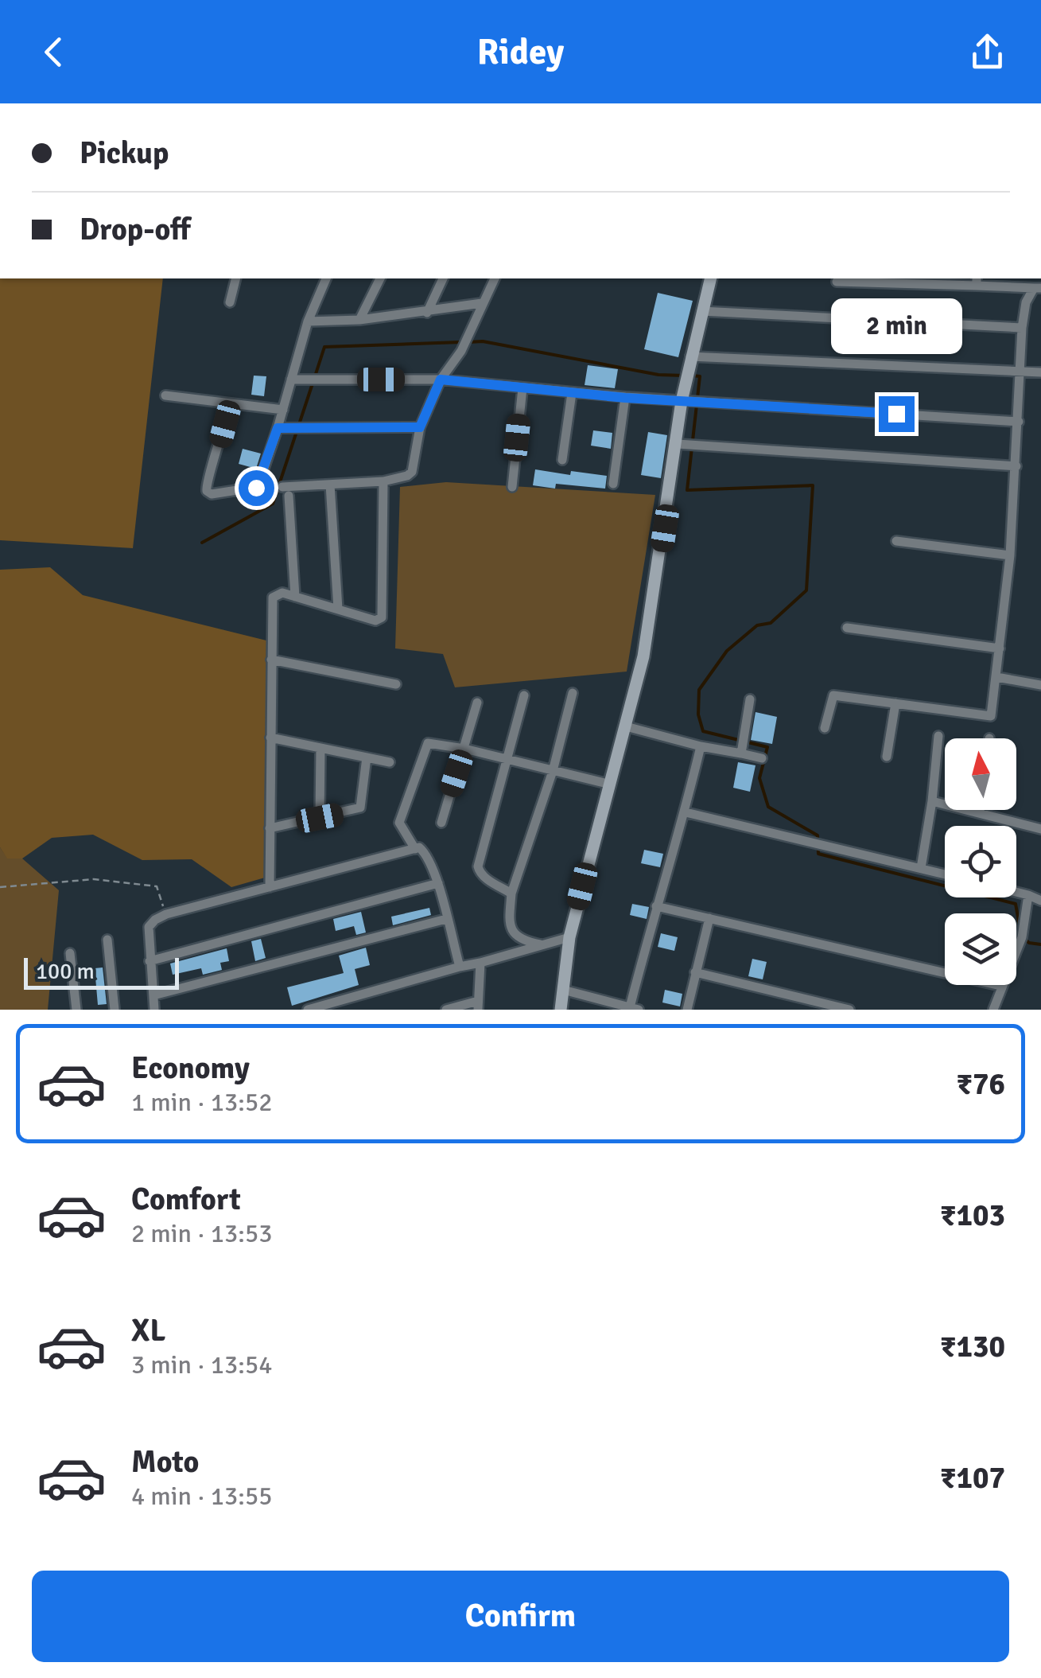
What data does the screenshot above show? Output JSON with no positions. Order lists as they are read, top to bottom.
{
  "scale_bar": "100 m",
  "north": "top",
  "page": {
    "header": "Ridey",
    "banner": ["Pickup", "Drop-off"],
    "bubble": "2 min",
    "scale": "100 m",
    "list": [
      {
        "name": "Economy",
        "note": "1 min · 13:52",
        "value": "₹76"
      },
      {
        "name": "Comfort",
        "note": "2 min · 13:53",
        "value": "₹103"
      },
      {
        "name": "XL",
        "note": "3 min · 13:54",
        "value": "₹130"
      },
      {
        "name": "Moto",
        "note": "4 min · 13:55",
        "value": "₹107"
      }
    ],
    "buttons": "Confirm"
  }
}
